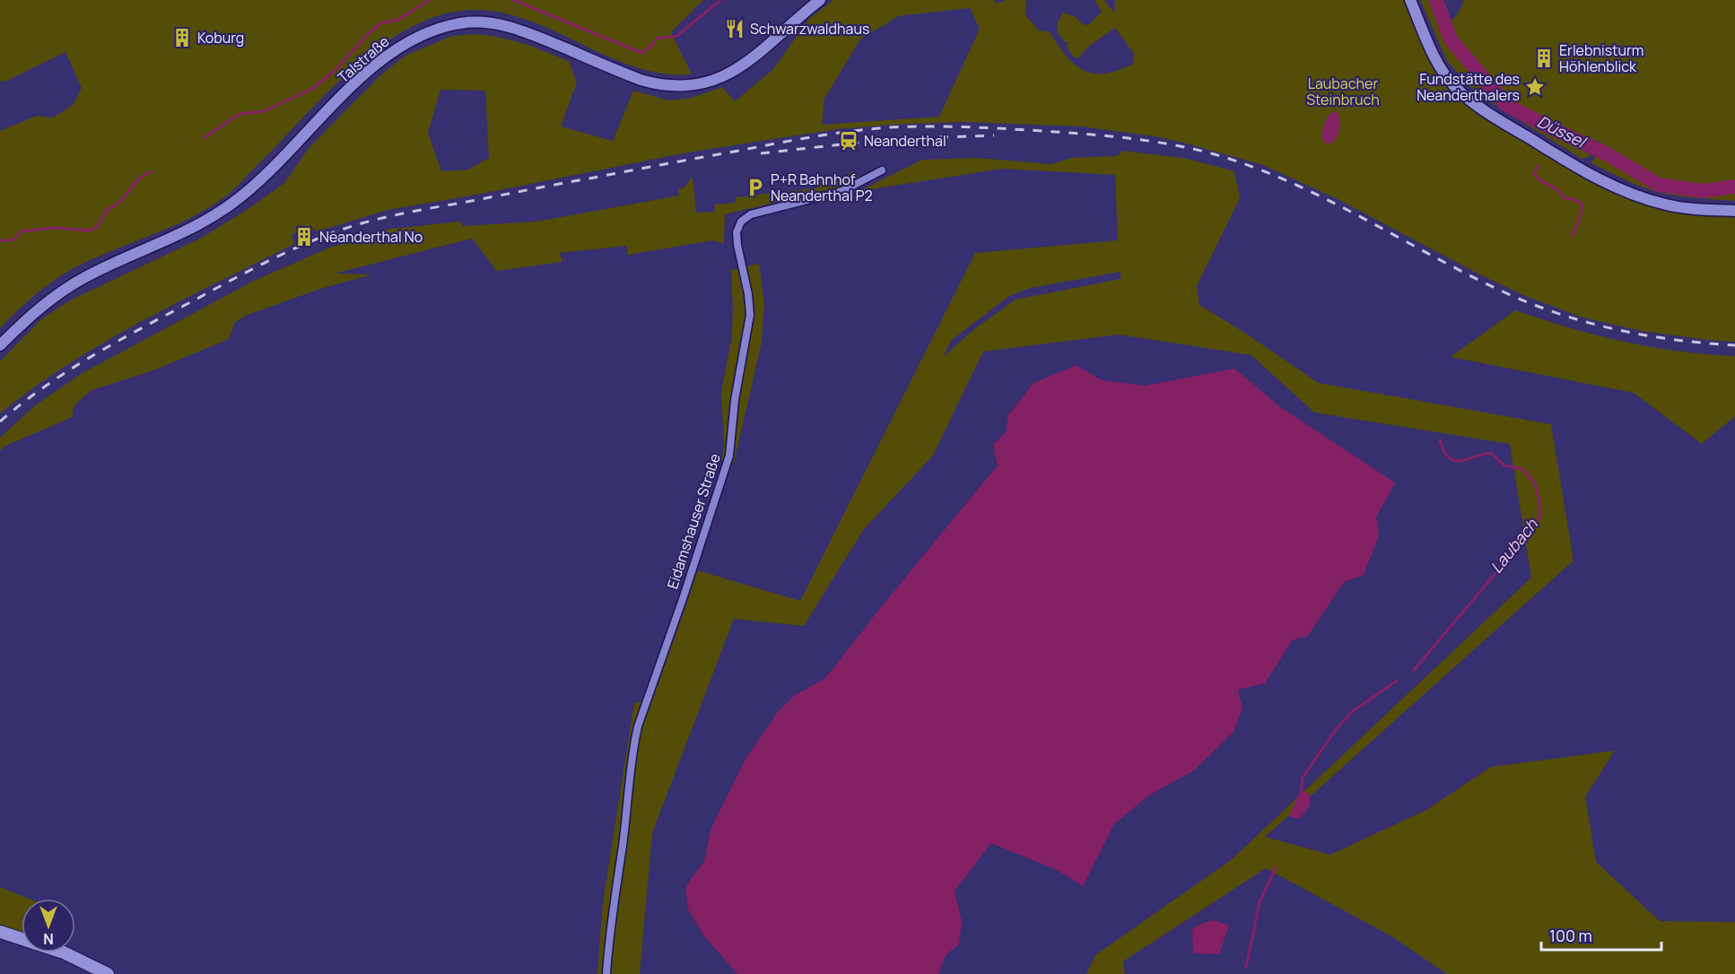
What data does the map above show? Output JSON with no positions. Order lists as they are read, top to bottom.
{
  "streets": {
    "main road": ["Talstraße"],
    "street": ["Eidamshauser Straße"]
  },
  "water": ["Düssel", "Laubach"],
  "parks": ["Laubacher Steinbruch"],
  "places": {
    "restaurant": ["Schwarzwaldhaus"],
    "building": ["Koburg", "Erlebnisturm Höhlenblick", "Neanderthal No"],
    "place": ["Fundstätte des Neanderthalers"],
    "station": ["Neanderthal"],
    "parking": ["P+R Bahnhof Neanderthal P2"]
  },
  "scale_bar": "100 m",
  "north": "bottom"
}
